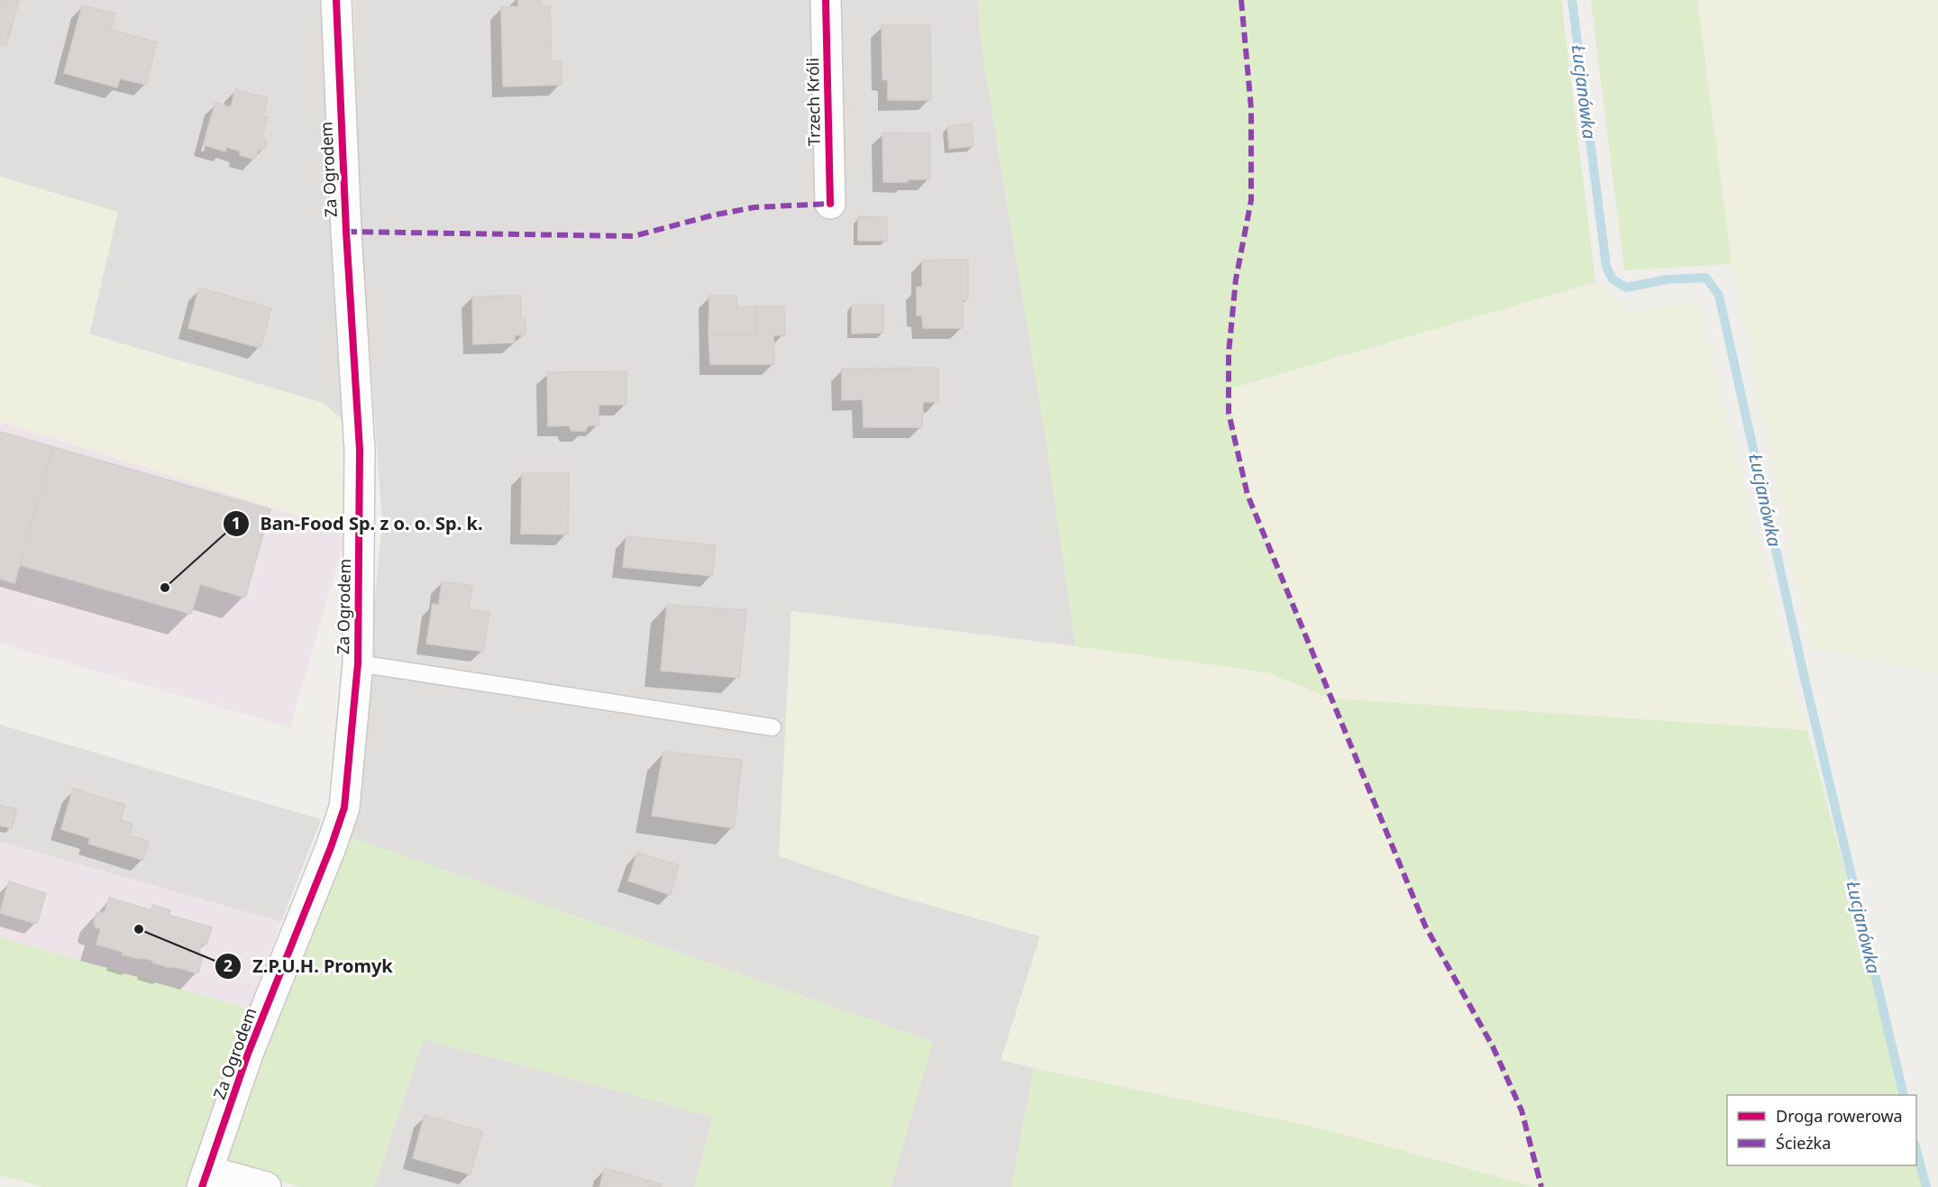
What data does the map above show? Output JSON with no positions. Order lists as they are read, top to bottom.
{
  "streets": {
    "street": ["Trzech Króli", "Za Ogrodem"]
  },
  "water": ["Łucjanówka"],
  "places": ["Ban-Food Sp. z o. o. Sp. k.", "Z.P.U.H. Promyk"],
  "legend": ["Droga rowerowa", "Ścieżka"]
}
